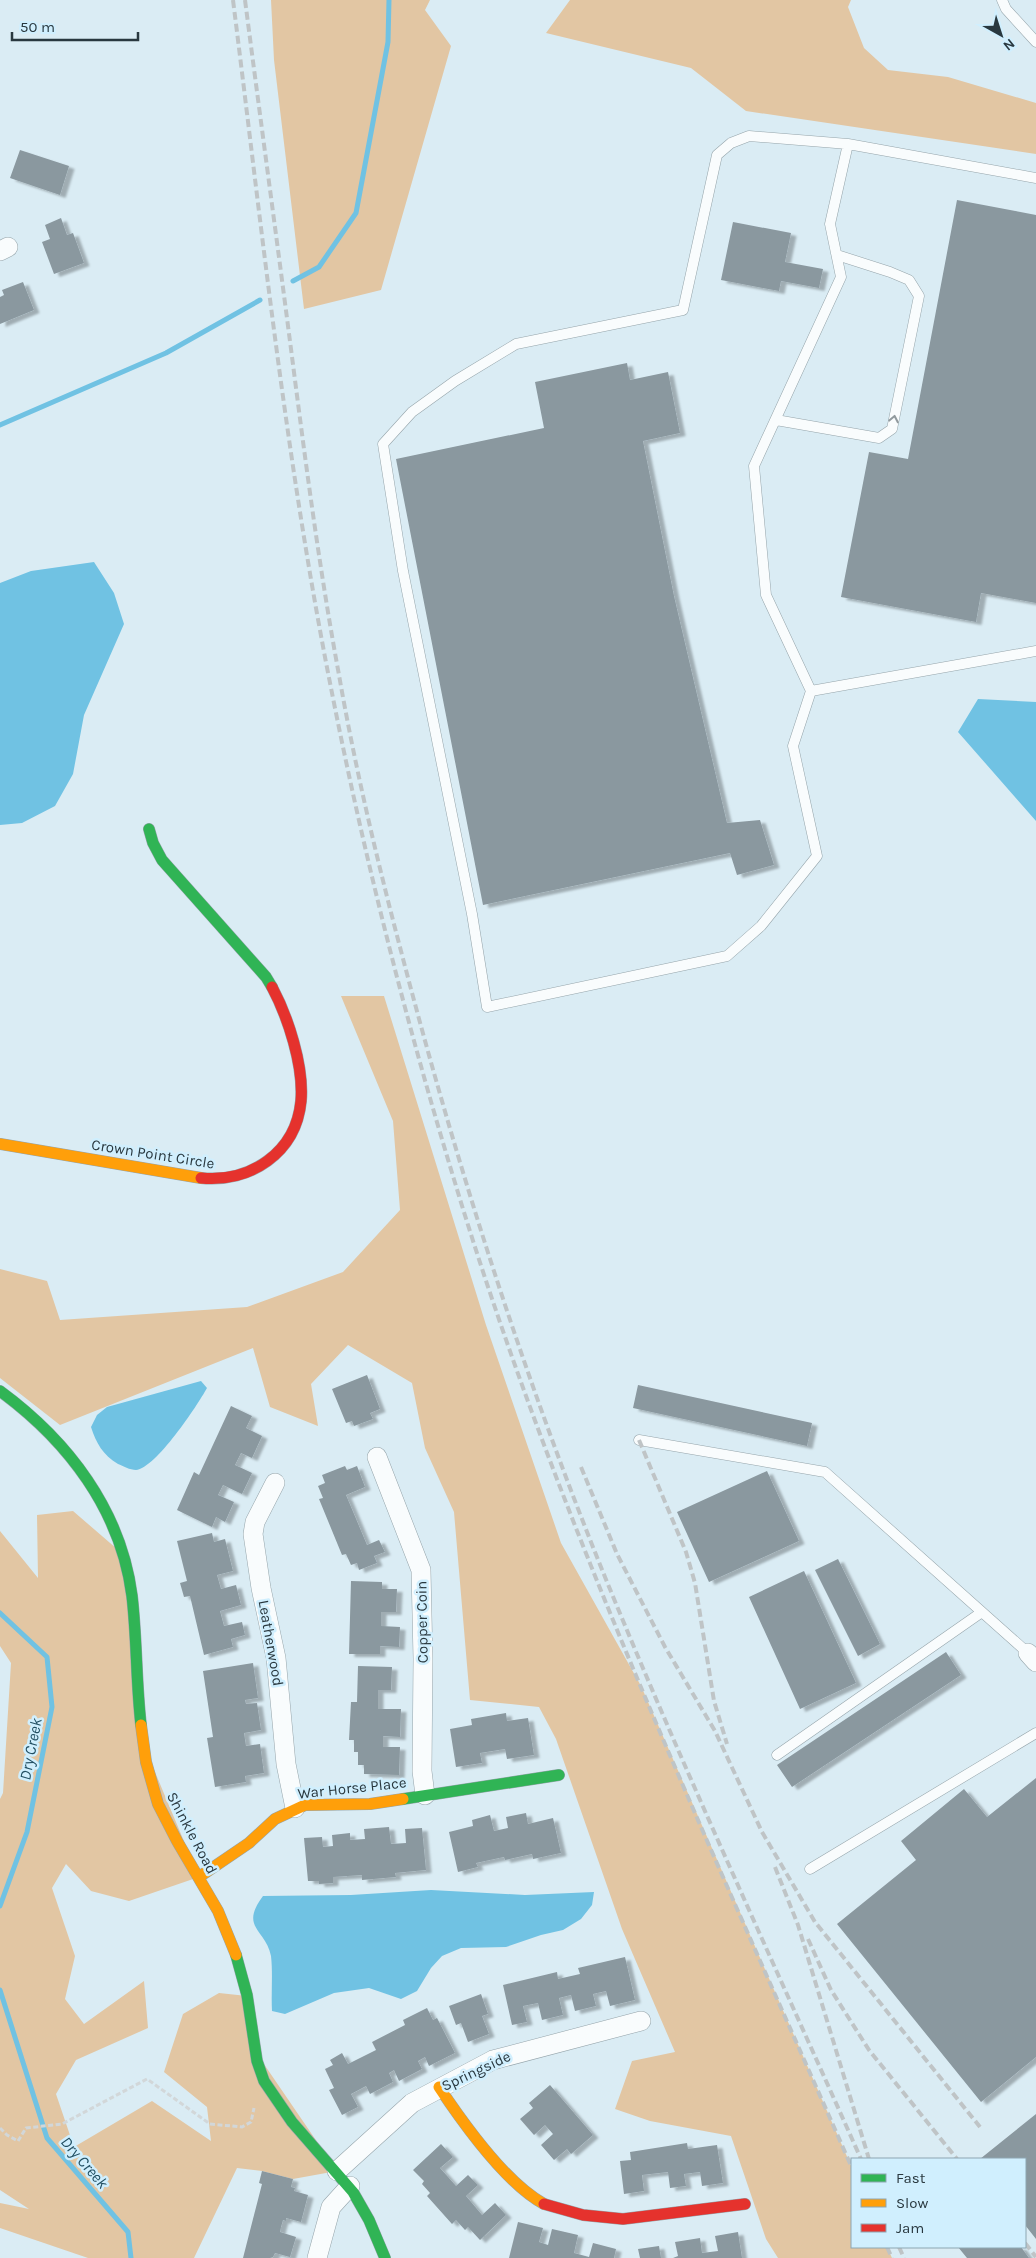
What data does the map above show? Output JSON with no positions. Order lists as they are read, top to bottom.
{
  "streets": {
    "street": [
      "Crown Point Circle",
      "Copper Coin",
      "Leatherwood",
      "War Horse Place",
      "Shinkle Road",
      "Springside"
    ]
  },
  "crossings": [
    ["Copper Coin", "War Horse Place"],
    ["Leatherwood", "War Horse Place"],
    ["War Horse Place", "Shinkle Road"],
    ["Shinkle Road", "Springside"]
  ],
  "water": ["Dry Creek"],
  "legend": ["Fast", "Slow", "Jam"],
  "scale_bar": "50 m",
  "north": "bottom right"
}
